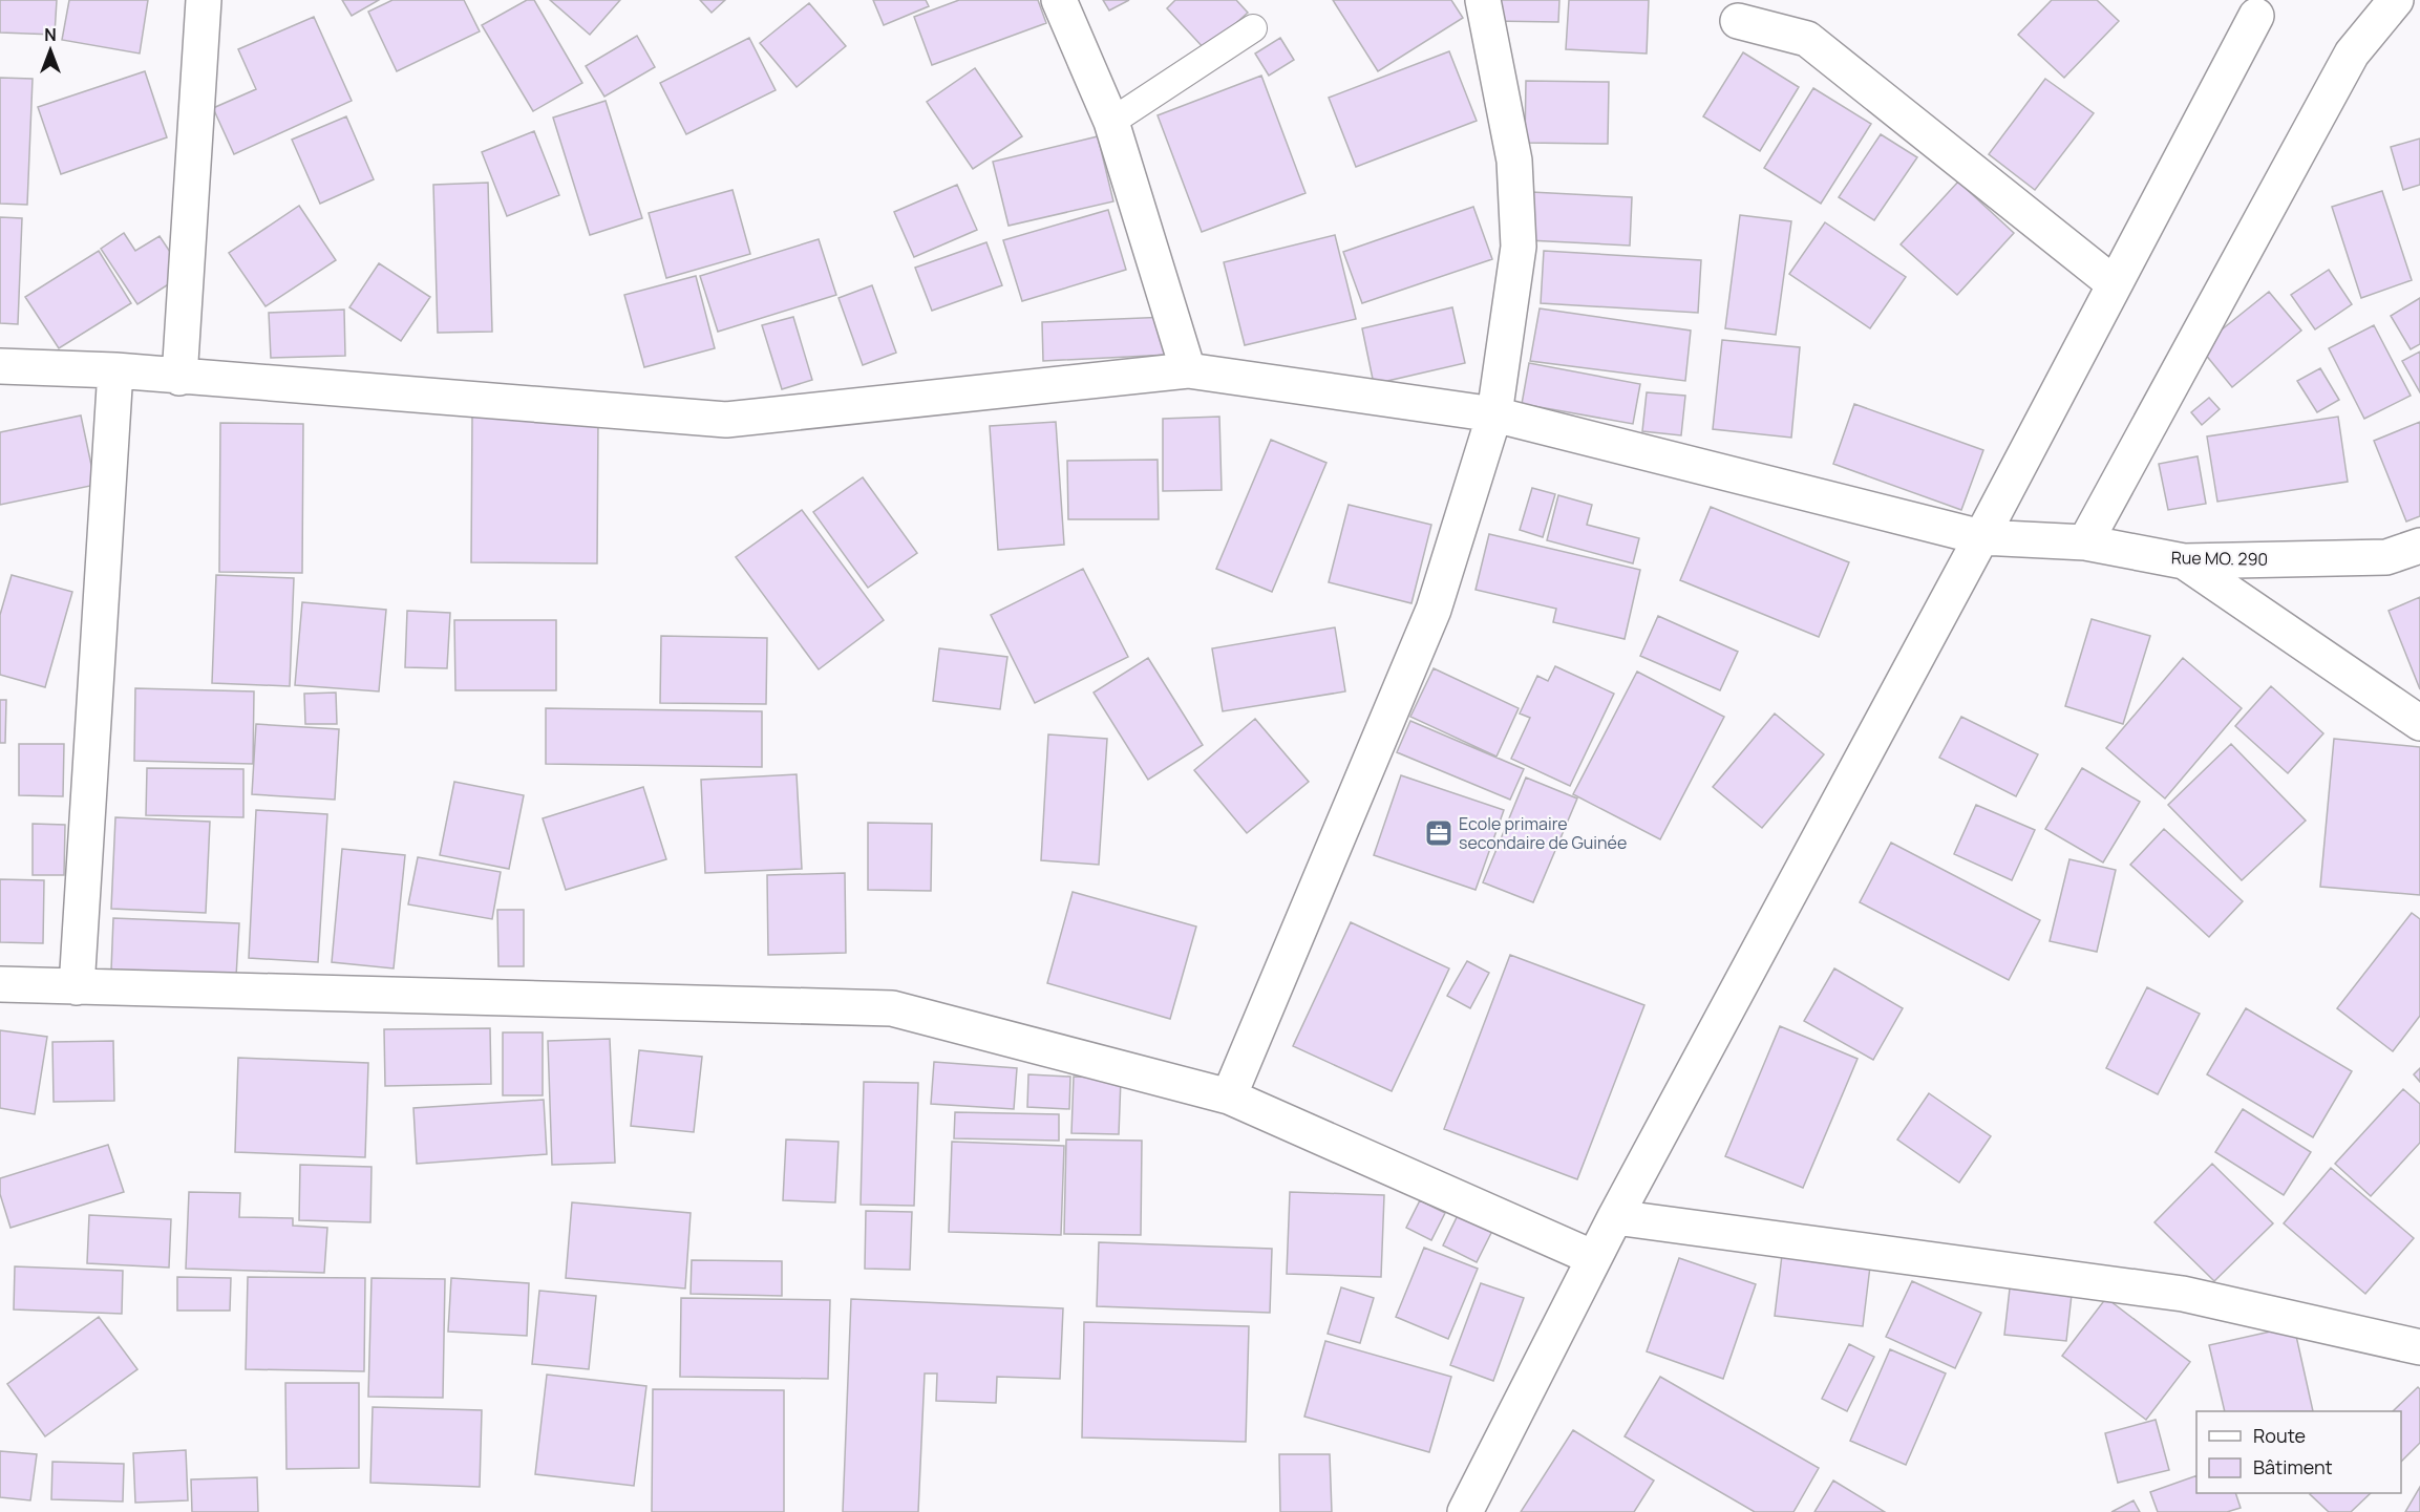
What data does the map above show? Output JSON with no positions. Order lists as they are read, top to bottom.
{
  "streets": {
    "street": ["Rue MO. 290"]
  },
  "places": {
    "office": ["Ecole primaire secondaire de Guinée"]
  },
  "legend": ["Route", "Bâtiment"],
  "north": "top"
}
